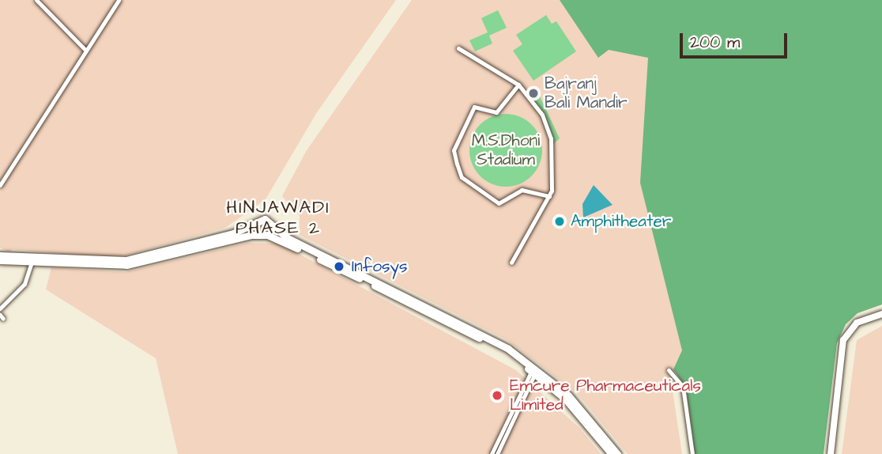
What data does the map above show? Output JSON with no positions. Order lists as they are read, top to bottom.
{
  "districts": ["HINJAWADI PHASE 2"],
  "parks": ["M.S.Dhoni Stadium"],
  "places": [
    "Bajranj Bali Mandir",
    "Amphitheater",
    "Infosys",
    "Emcure Pharmaceuticals Limited"
  ],
  "scale_bar": "200 m"
}
